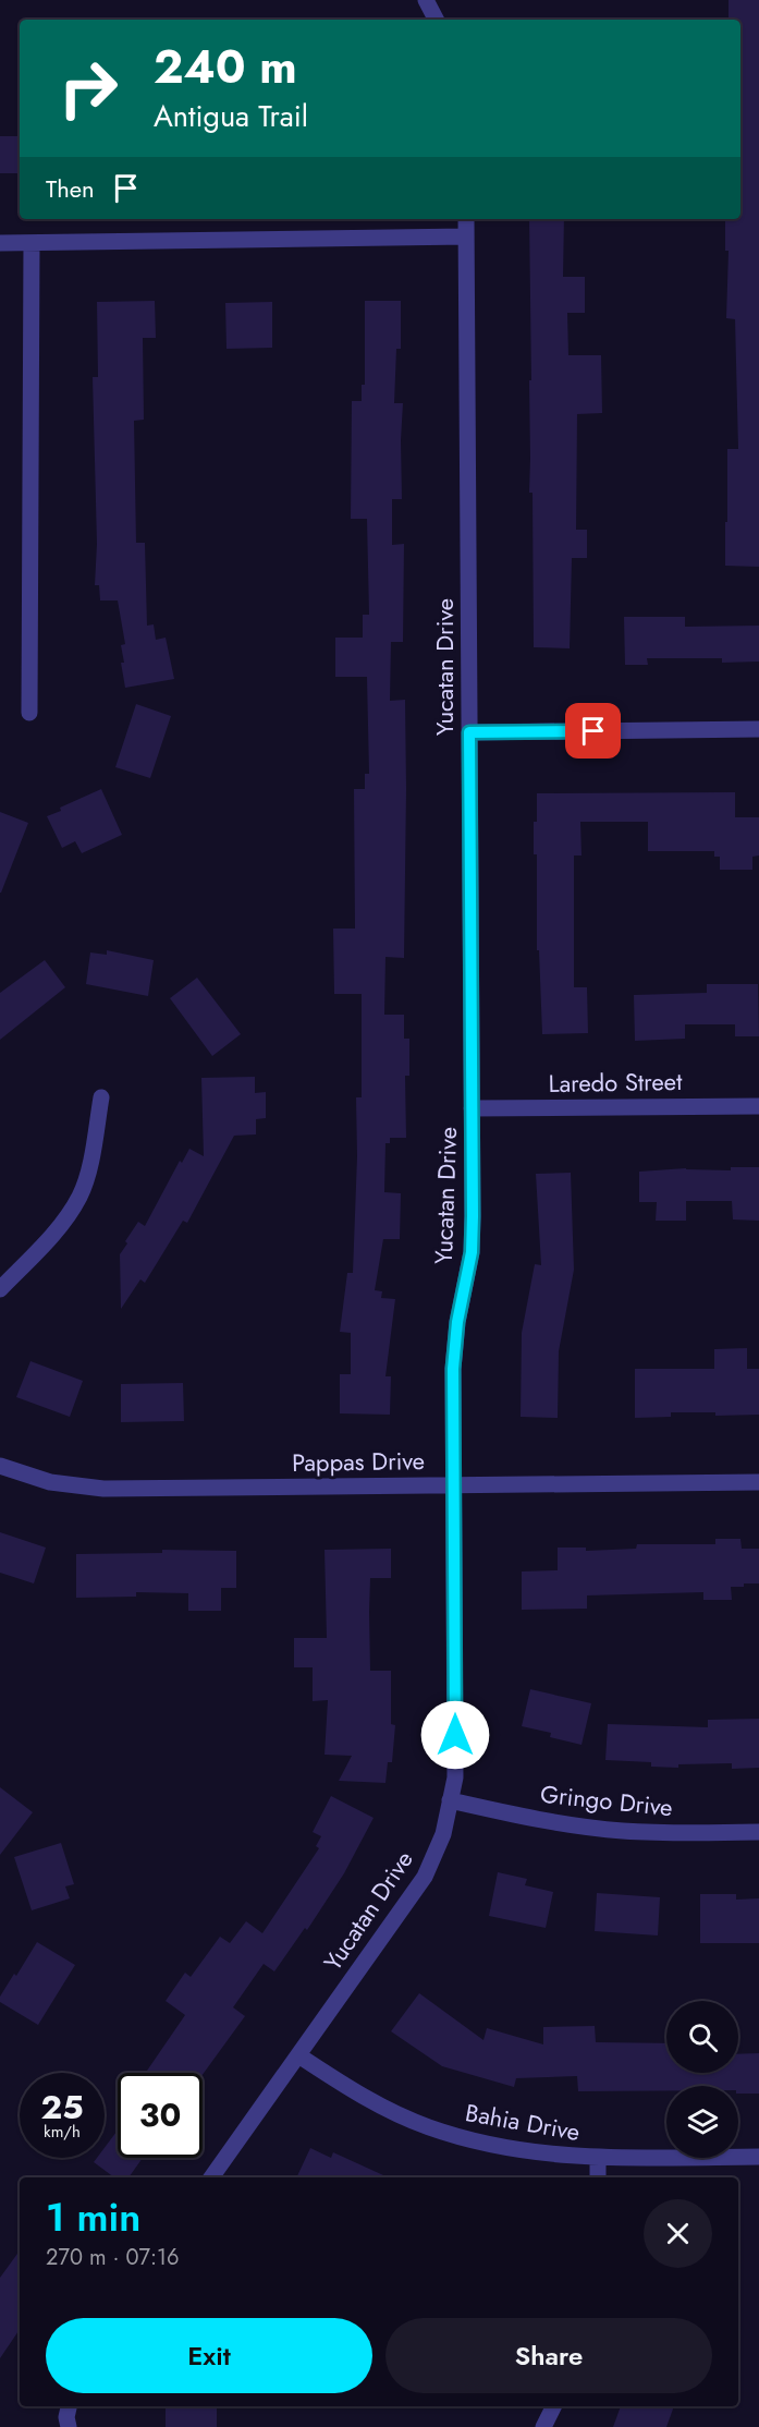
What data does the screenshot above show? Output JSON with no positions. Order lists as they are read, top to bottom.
{
  "streets": {
    "street": [
      "Yucatan Drive",
      "Laredo Street",
      "Pappas Drive",
      "Gringo Drive",
      "Bahia Drive"
    ]
  },
  "crossings": [
    ["Yucatan Drive", "Laredo Street"],
    ["Yucatan Drive", "Pappas Drive"],
    ["Yucatan Drive", "Gringo Drive"],
    ["Yucatan Drive", "Bahia Drive"]
  ],
  "page": {
    "turn": ["240 m", "Antigua Trail"],
    "then": "Then",
    "speed": "25 km/h",
    "limit": "30",
    "heading": ["1 min", "270 m · 07:16"],
    "buttons": ["Exit", "Share"]
  }
}
